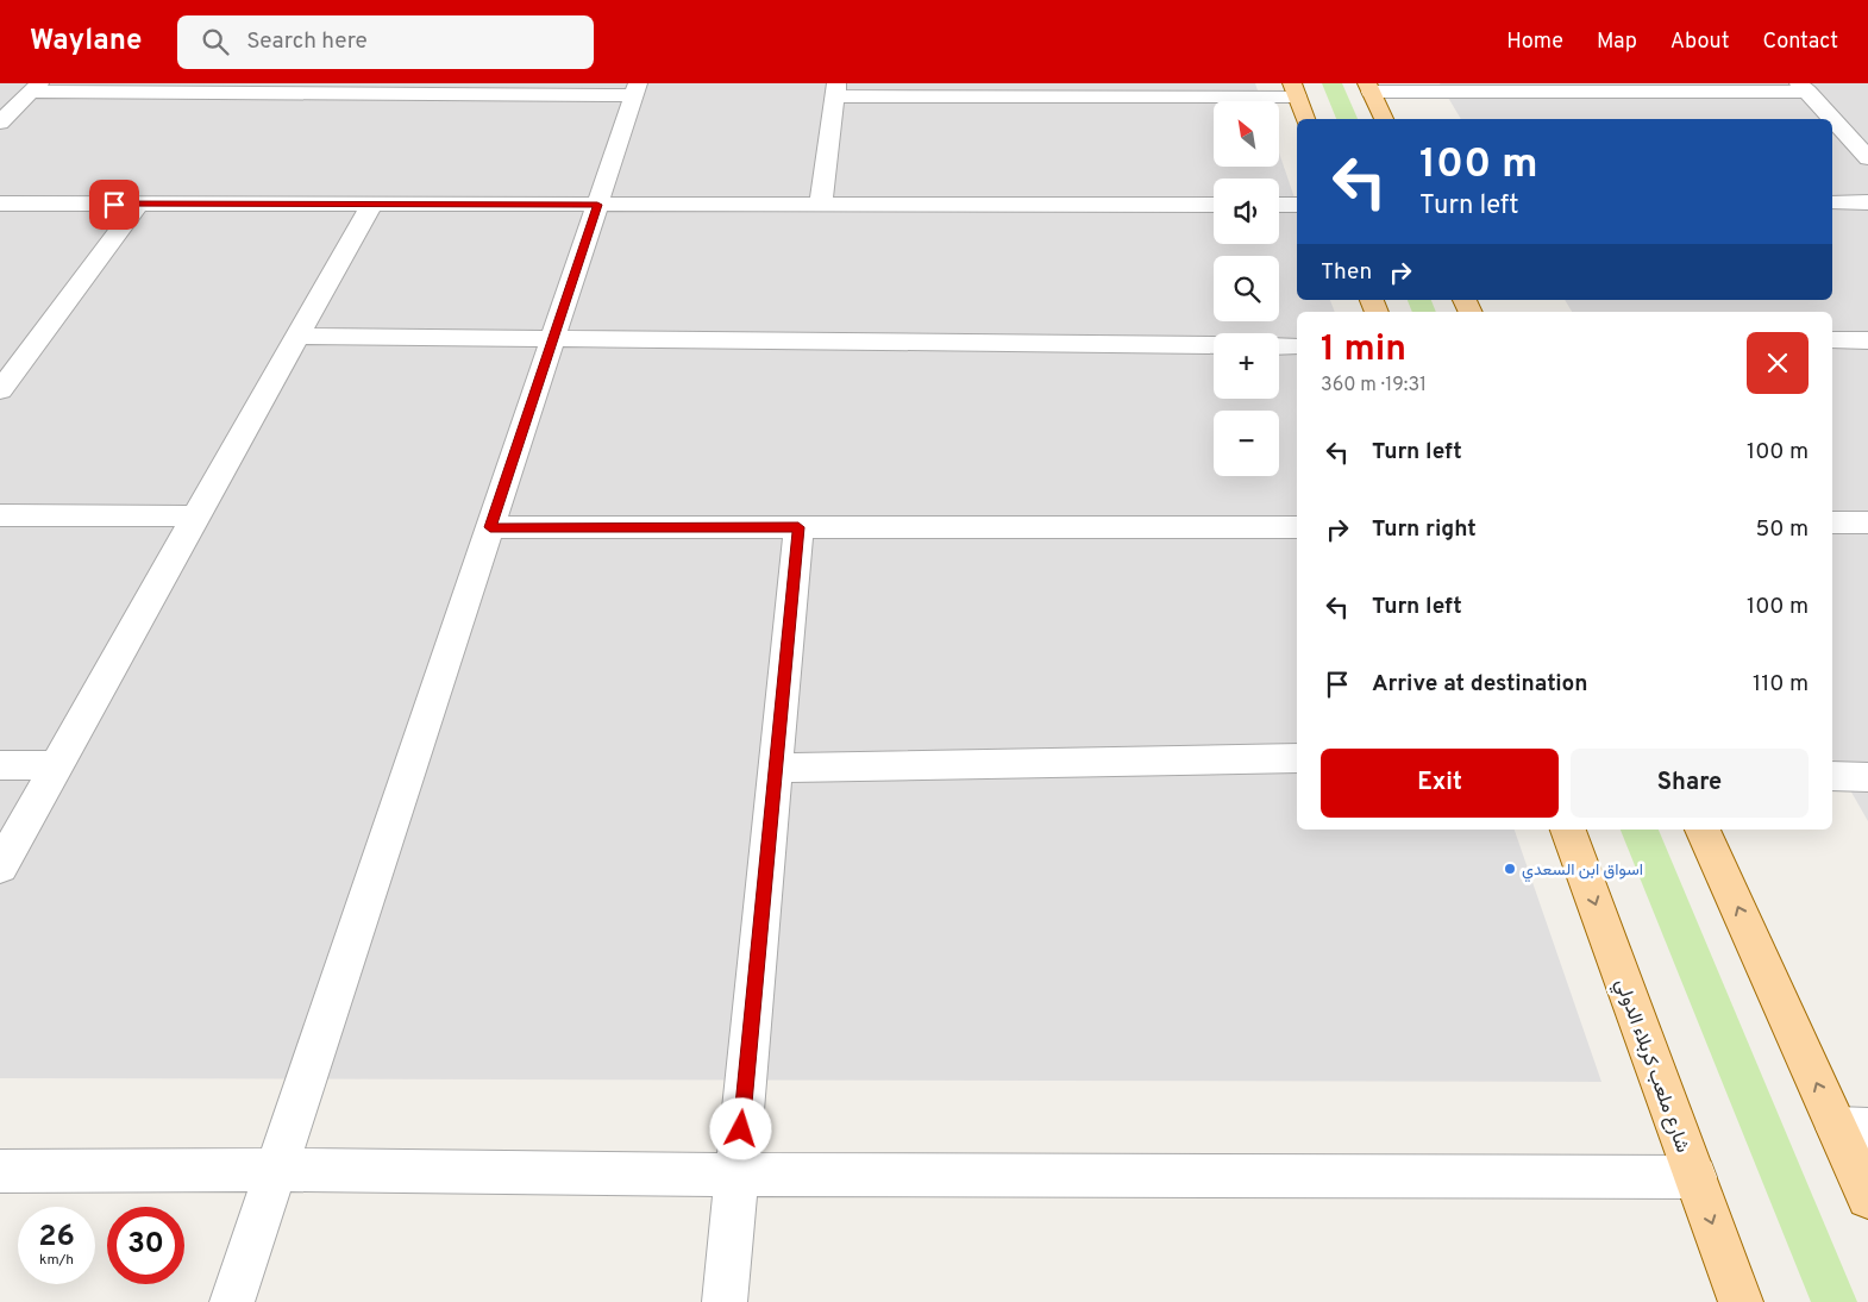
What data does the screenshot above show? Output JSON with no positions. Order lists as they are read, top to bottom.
{
  "streets": {
    "main road": ["شارع ملعب كربلاء الدولي"]
  },
  "places": ["اسواق ابن السعدي"],
  "north": "top left",
  "page": {
    "header": "Waylane",
    "search": "Search here",
    "nav": [
      "Home",
      "Map",
      "About",
      "Contact"
    ],
    "map_buttons": ["+", "−"],
    "turn": ["100 m", "Turn left"],
    "then": "Then",
    "heading": ["1 min", "360 m · 19:31"],
    "list": [
      {
        "name": "Turn left",
        "value": "100 m"
      },
      {
        "name": "Turn right",
        "value": "50 m"
      },
      {
        "name": "Turn left",
        "value": "100 m"
      },
      {
        "name": "Arrive at destination",
        "value": "110 m"
      }
    ],
    "buttons": ["Exit", "Share"],
    "speed": "26 km/h",
    "limit": "30"
  }
}
